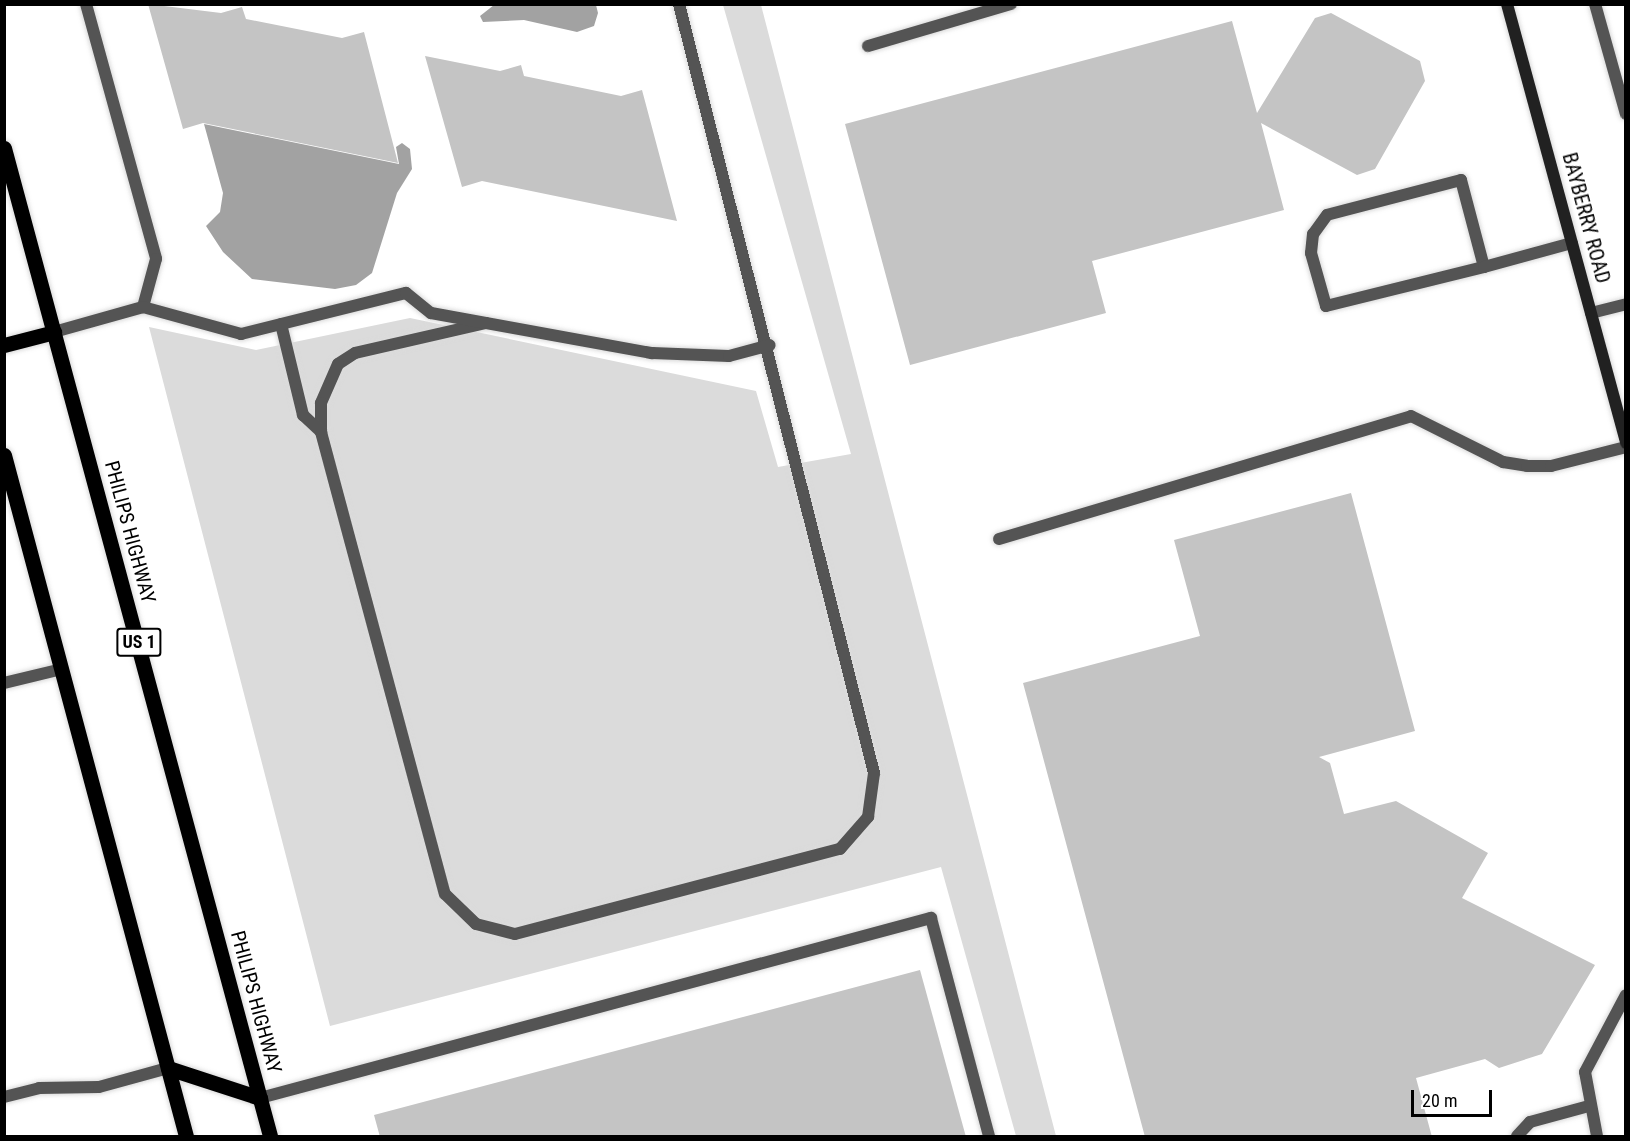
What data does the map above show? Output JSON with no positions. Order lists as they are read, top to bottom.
{
  "streets": {
    "main road": ["PHILIPS HIGHWAY", "US 1"],
    "street": ["BAYBERRY ROAD"]
  },
  "scale_bar": "20 m"
}
